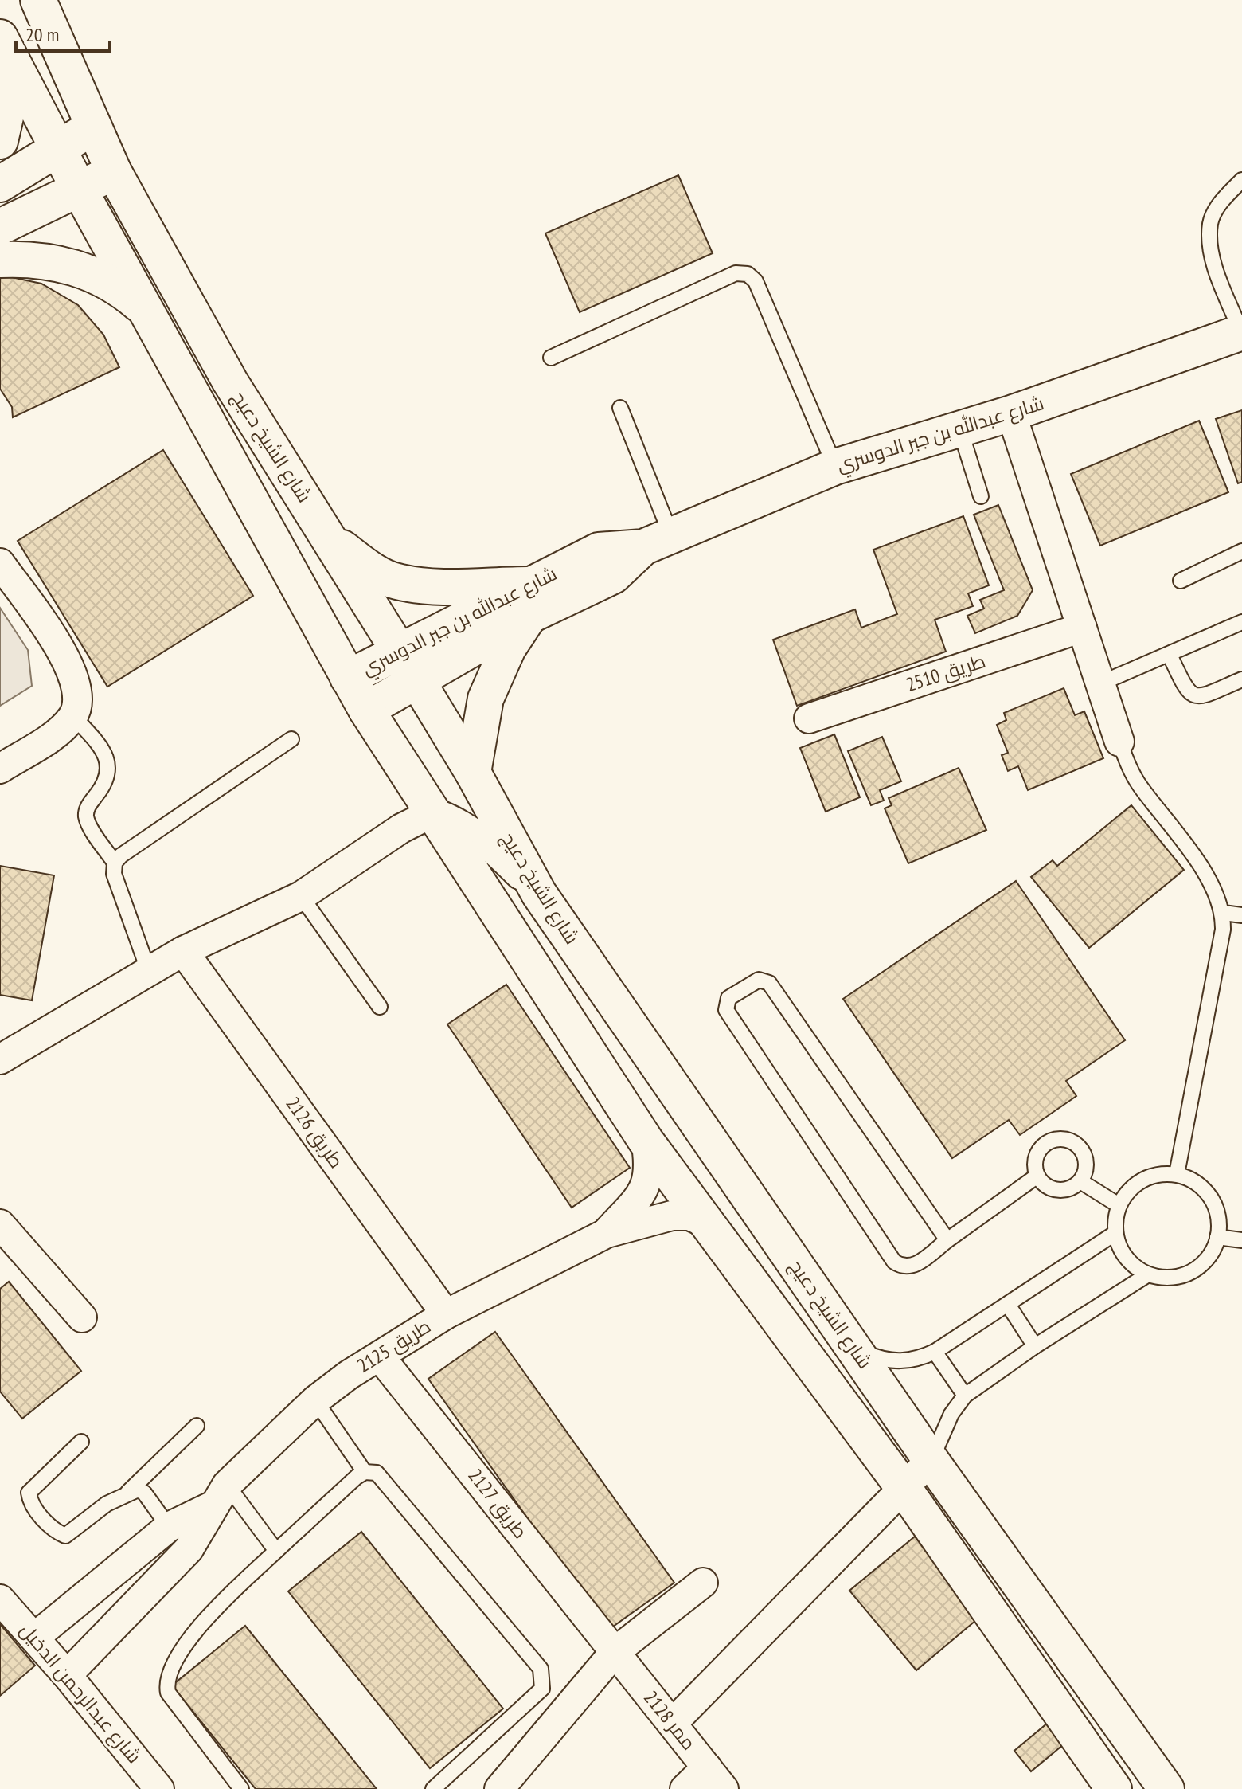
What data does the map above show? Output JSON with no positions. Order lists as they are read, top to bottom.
{
  "streets": {
    "main road": ["شارع عبدالله بن جبر الدوسري", "شارع الشيخ دعيج"],
    "street": [
      "طريق 2510",
      "طريق 2126",
      "طريق 2125",
      "طريق 2127",
      "شارع عبدالرحمن الدخيل",
      "ممر 2128"
    ]
  },
  "crossings": [
    ["شارع عبدالله بن جبر الدوسري", "شارع الشيخ دعيج"],
    ["شارع الشيخ دعيج", "طريق 2125"],
    ["طريق 2126", "طريق 2125"],
    ["طريق 2125", "طريق 2127"],
    ["طريق 2125", "شارع عبدالرحمن الدخيل"],
    ["طريق 2127", "ممر 2128"]
  ],
  "scale_bar": "20 m"
}
